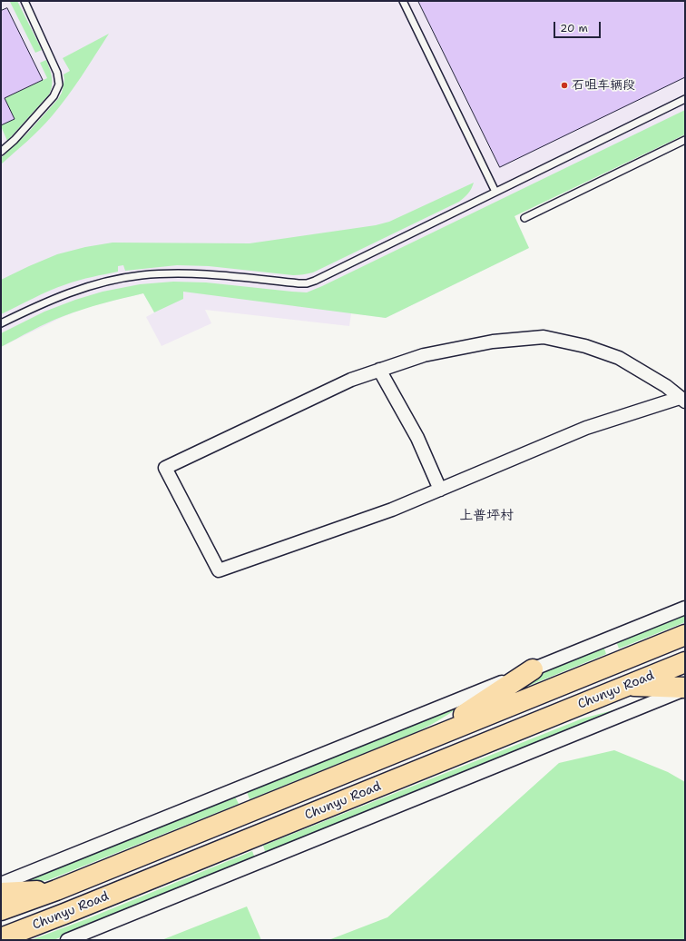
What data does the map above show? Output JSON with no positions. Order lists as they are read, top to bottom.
{
  "streets": {
    "main road": ["Chunyu Road"]
  },
  "districts": ["上普坪村"],
  "places": ["石咀车辆段"],
  "scale_bar": "20 m"
}
